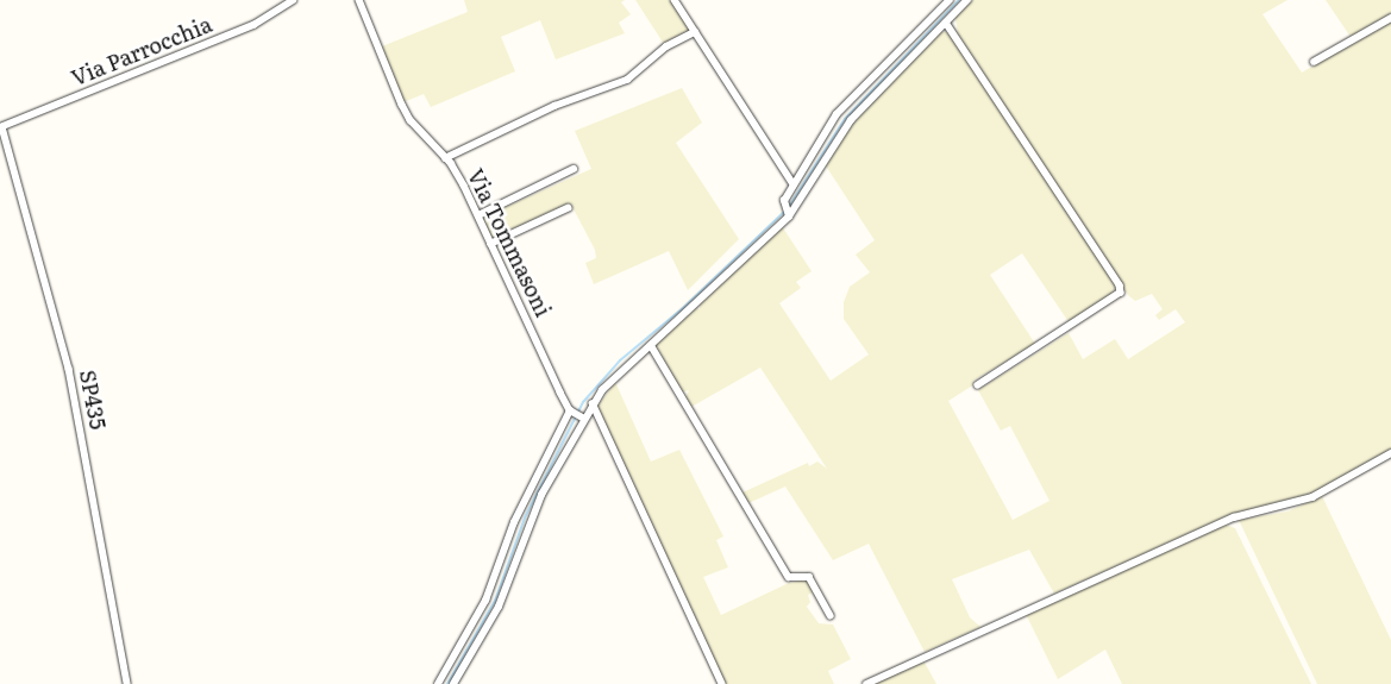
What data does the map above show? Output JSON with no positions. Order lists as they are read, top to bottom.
{
  "streets": {
    "street": ["Via Parrocchia", "Via Tommasoni", "SP435"]
  },
  "crossings": [
    ["Via Parrocchia", "SP435"]
  ]
}
